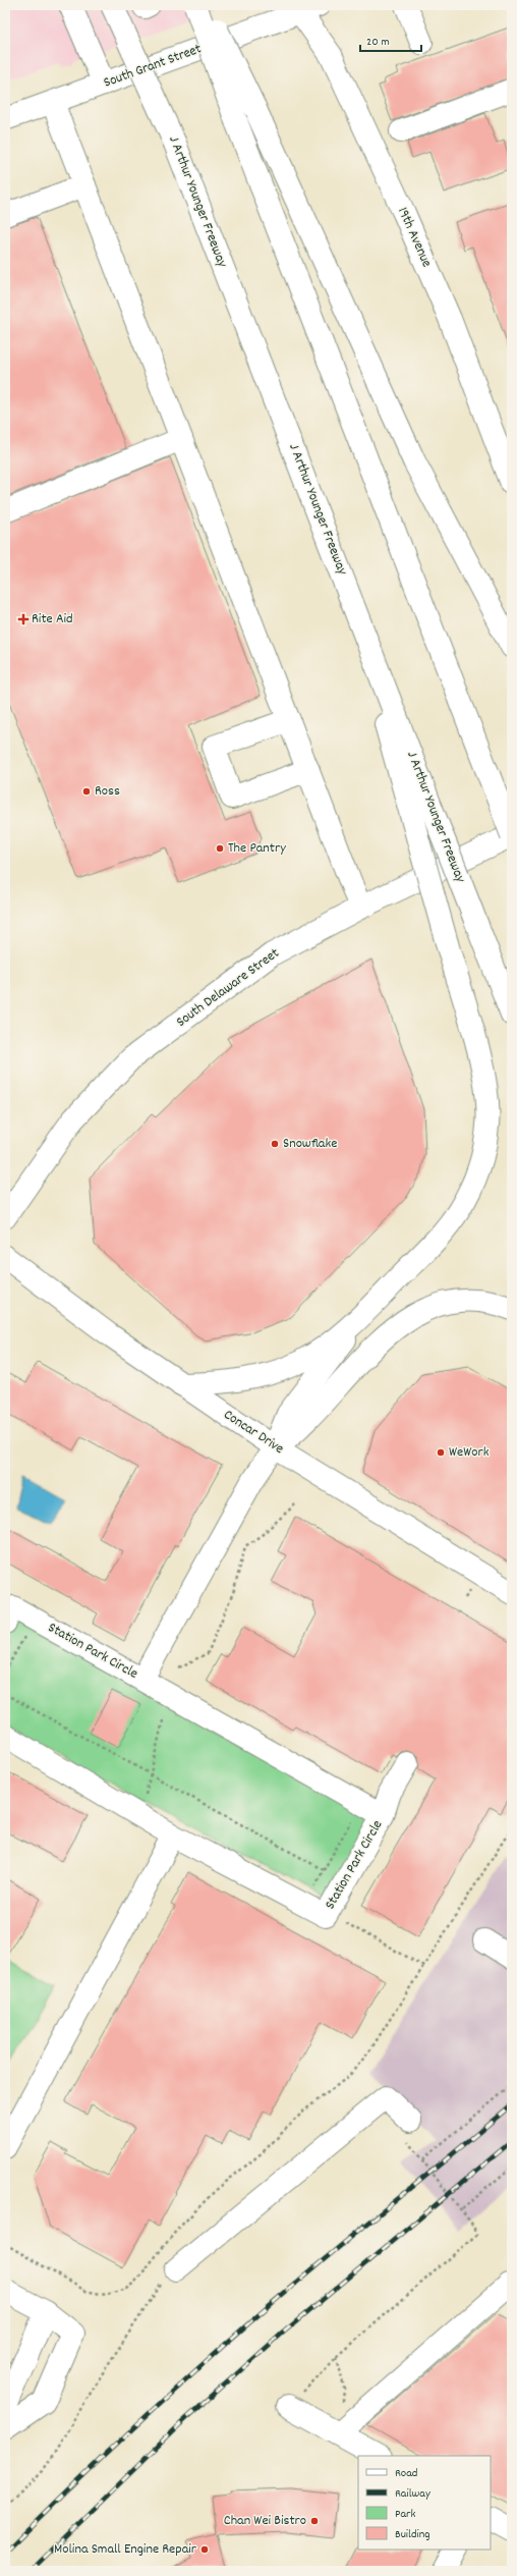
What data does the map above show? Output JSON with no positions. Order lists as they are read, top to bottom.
{
  "streets": {
    "main road": [
      "South Grant Street",
      "J Arthur Younger Freeway",
      "19th Avenue",
      "South Delaware Street",
      "Concar Drive",
      "Station Park Circle"
    ]
  },
  "crossings": [
    ["South Grant Street", "19th Avenue"]
  ],
  "places": {
    "health": ["Rite Aid"],
    "other": [
      "Ross",
      "The Pantry",
      "Snowflake",
      "WeWork",
      "Chan Wei Bistro",
      "Molina Small Engine Repair"
    ]
  },
  "legend": [
    "Road",
    "Railway",
    "Park",
    "Building"
  ],
  "scale_bar": "20 m"
}
